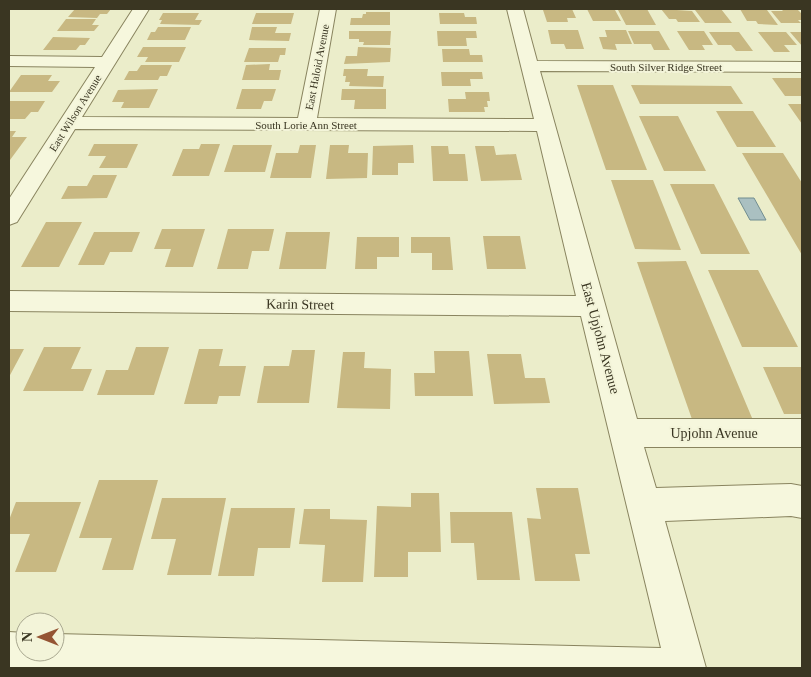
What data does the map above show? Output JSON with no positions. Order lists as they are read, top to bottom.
{
  "streets": {
    "street": [
      "East Haloid Avenue",
      "South Silver Ridge Street",
      "East Wilson Avenue",
      "South Lorie Ann Street",
      "Karin Street",
      "East Upjohn Avenue",
      "Upjohn Avenue"
    ]
  },
  "crossings": [
    ["East Haloid Avenue", "South Lorie Ann Street"],
    ["South Silver Ridge Street", "East Upjohn Avenue"],
    ["East Wilson Avenue", "South Lorie Ann Street"],
    ["South Lorie Ann Street", "East Upjohn Avenue"],
    ["Karin Street", "East Upjohn Avenue"],
    ["East Upjohn Avenue", "Upjohn Avenue"]
  ],
  "north": "left"
}
